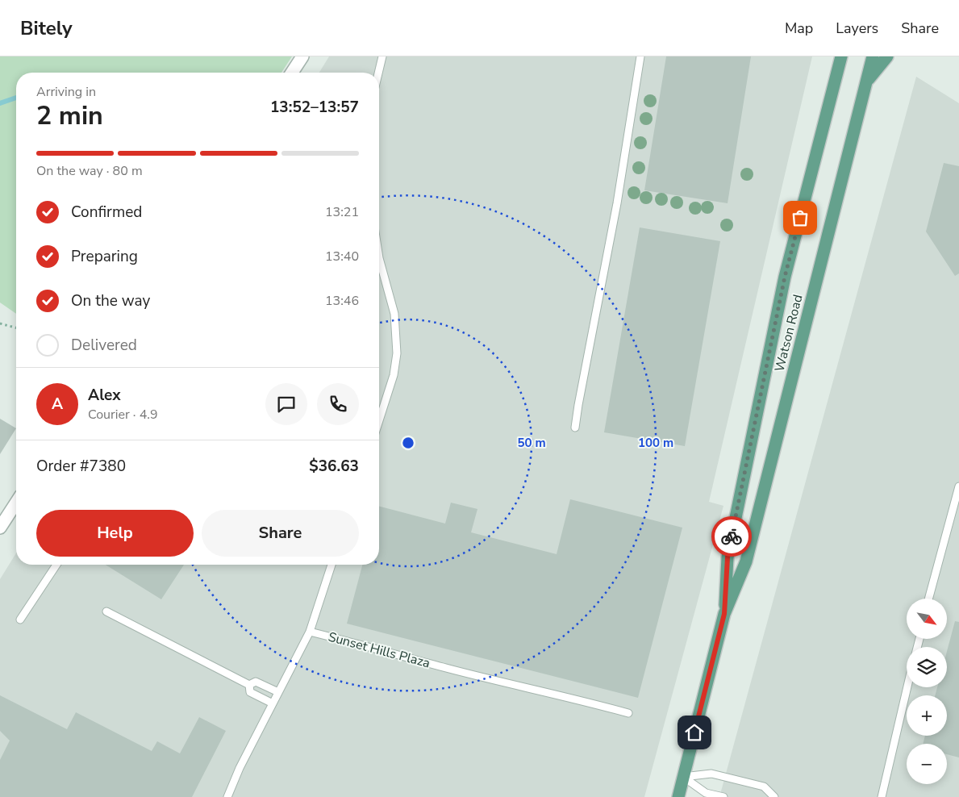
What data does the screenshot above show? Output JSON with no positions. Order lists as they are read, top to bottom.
{
  "streets": {
    "main road": ["Watson Road"],
    "lane": ["Sunset Hills Plaza"]
  },
  "north": "bottom right",
  "page": {
    "header": "Bitely",
    "nav": ["Map", "Layers", "Share"],
    "heading": ["2 min", "Arriving in", "13:52–13:57"],
    "panel": [
      "Alex",
      "Courier · 4.9",
      "Order #7380",
      "$36.63"
    ],
    "bar": "On the way · 80 m",
    "list": [
      ["Confirmed", "13:21"],
      ["Preparing", "13:40"],
      ["On the way", "13:46"],
      "Delivered"
    ],
    "round": "A",
    "buttons": ["Help", "Share"],
    "map_buttons": ["+", "−"]
  },
  "rings": ["50 m", "100 m"]
}
